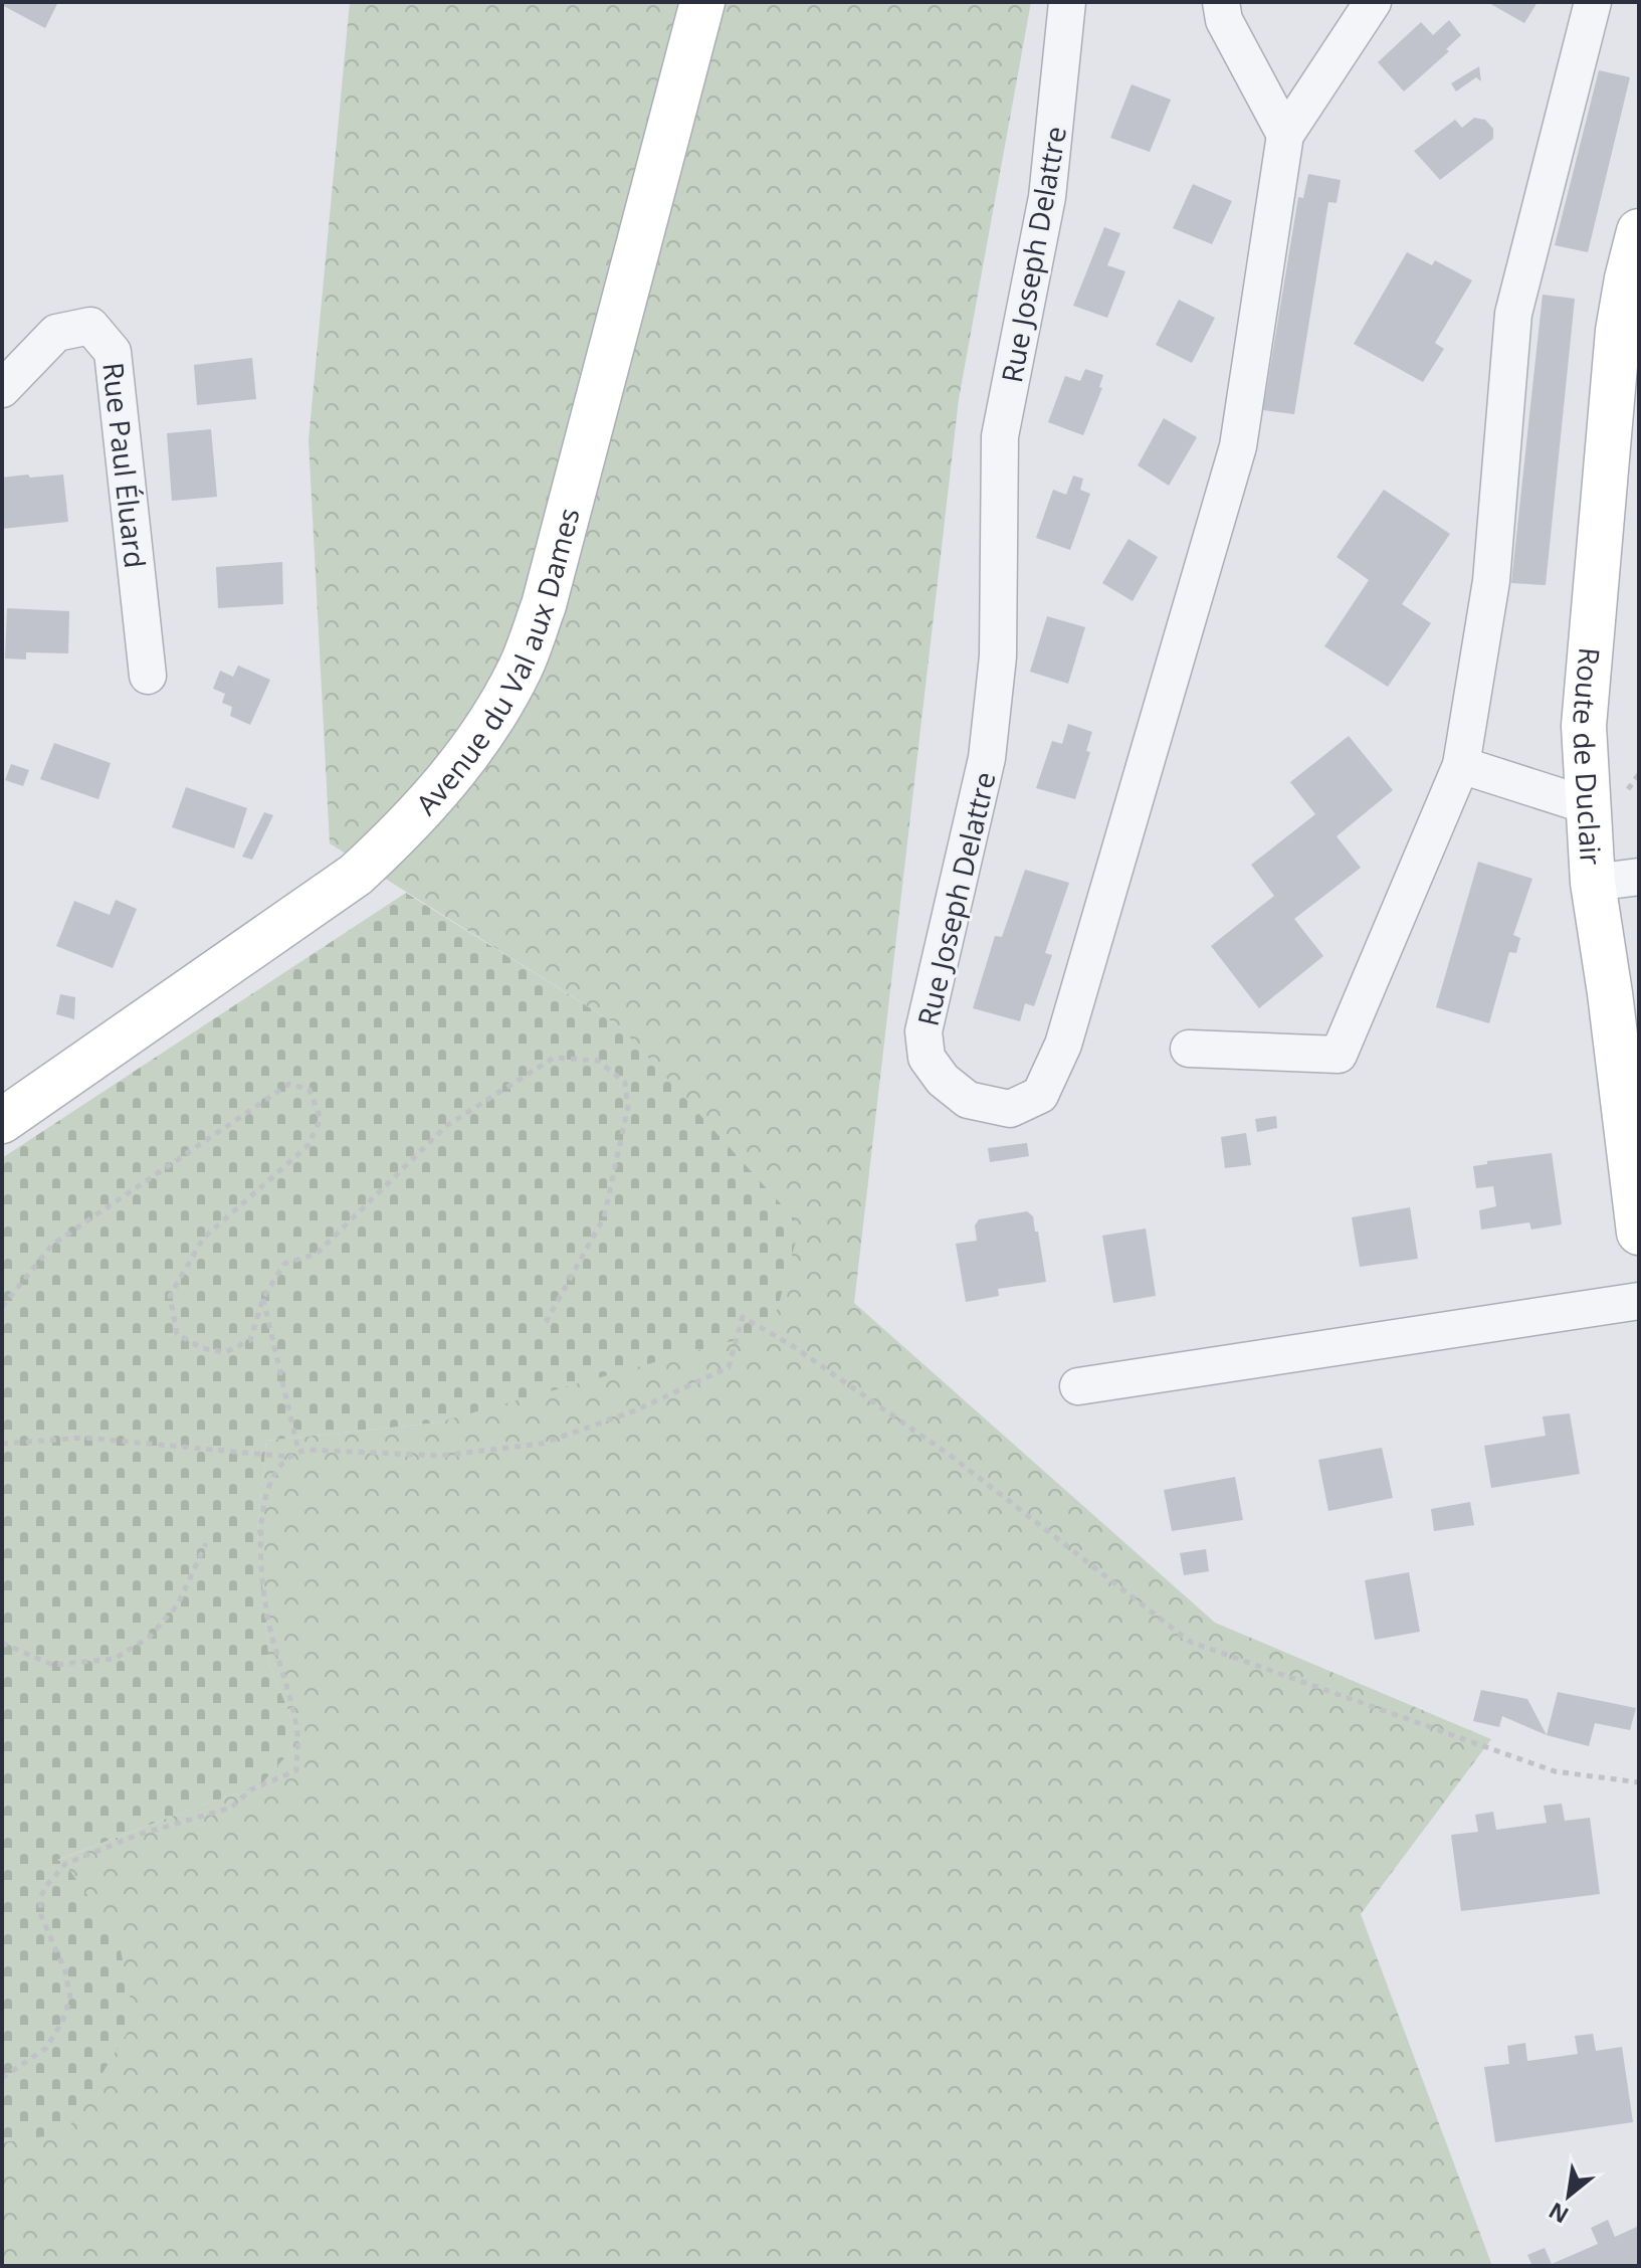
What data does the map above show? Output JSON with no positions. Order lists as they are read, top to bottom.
{
  "streets": {
    "main road": ["Avenue du Val aux Dames", "Route de Duclair"],
    "street": ["Rue Joseph Delattre", "Rue Paul Éluard"]
  },
  "north": "bottom left"
}
